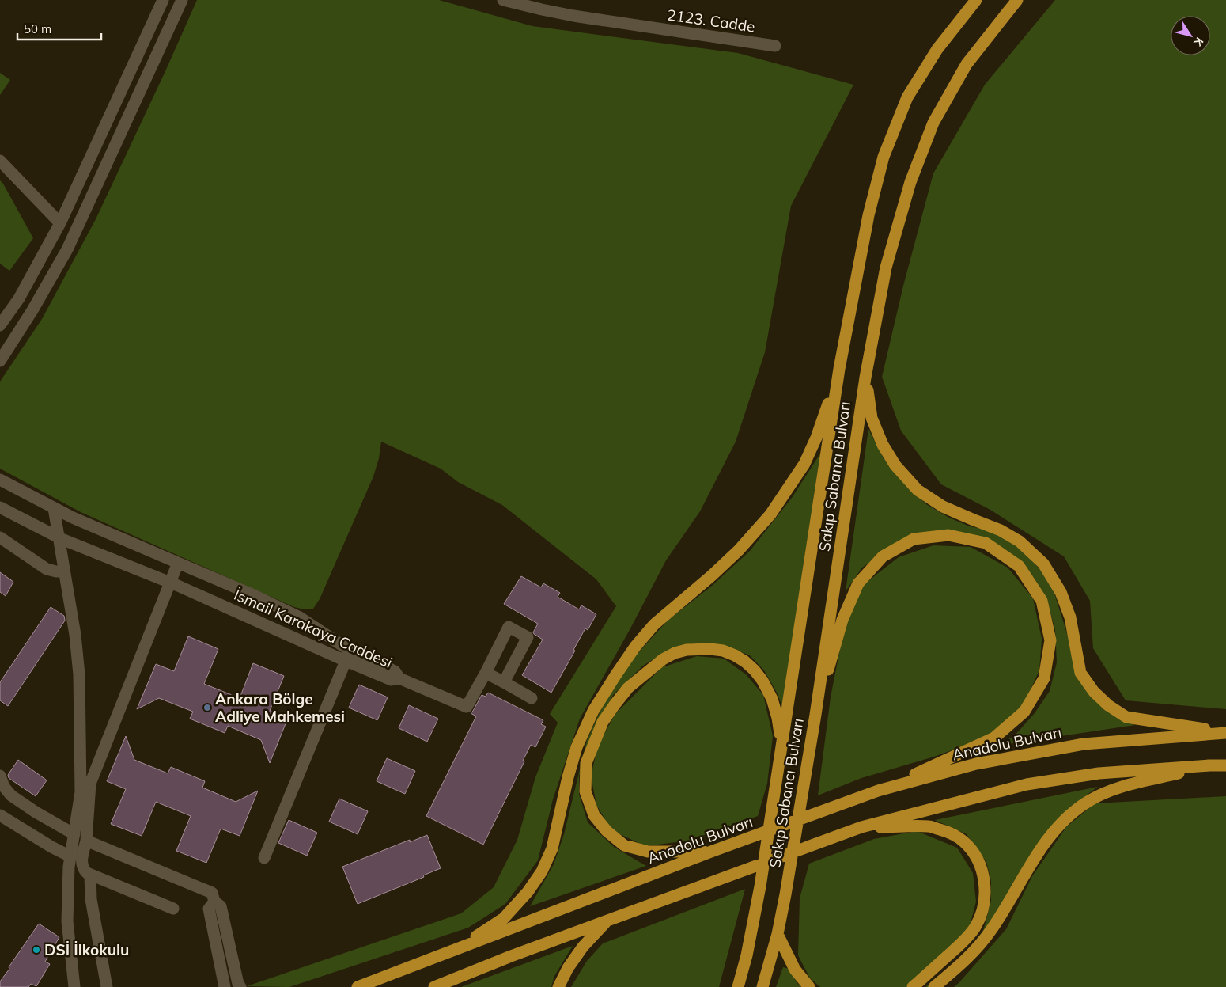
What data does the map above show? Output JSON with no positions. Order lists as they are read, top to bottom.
{
  "streets": {
    "main road": ["Sakıp Sabancı Bulvarı", "Anadolu Bulvarı"],
    "street": ["2123. Cadde", "İsmail Karakaya Caddesi"]
  },
  "places": ["Ankara Bölge Adliye Mahkemesi", "DSİ İlkokulu"],
  "scale_bar": "50 m",
  "north": "bottom right"
}
